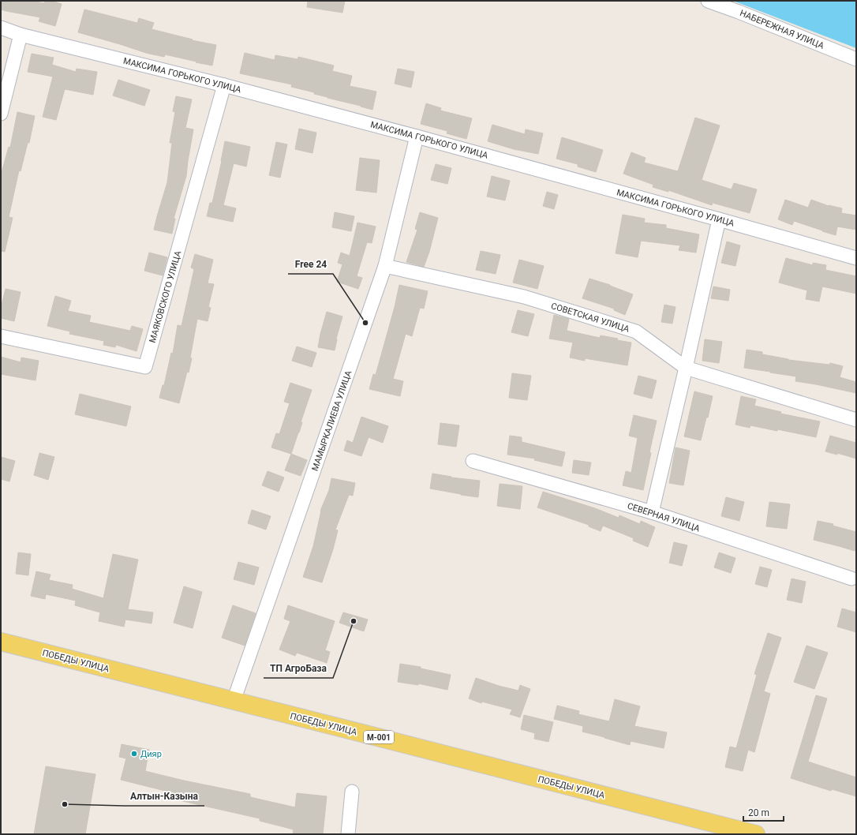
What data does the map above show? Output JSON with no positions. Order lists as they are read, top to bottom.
{
  "streets": {
    "main road": ["ПОБЕДЫ УЛИЦА", "М-001"],
    "street": [
      "НАБЕРЕЖНАЯ УЛИЦА",
      "МАКСИМА ГОРЬКОГО УЛИЦА",
      "МАЯКОВСКОГО УЛИЦА",
      "СОВЕТСКАЯ УЛИЦА",
      "МАМЫРКАЛИЕВА УЛИЦА",
      "СЕВЕРНАЯ УЛИЦА"
    ]
  },
  "crossings": [
    ["МАКСИМА ГОРЬКОГО УЛИЦА", "МАЯКОВСКОГО УЛИЦА"],
    ["МАКСИМА ГОРЬКОГО УЛИЦА", "МАМЫРКАЛИЕВА УЛИЦА"],
    ["СОВЕТСКАЯ УЛИЦА", "МАМЫРКАЛИЕВА УЛИЦА"],
    ["МАМЫРКАЛИЕВА УЛИЦА", "ПОБЕДЫ УЛИЦА"]
  ],
  "places": [
    "Free 24",
    "ТП АгроБаза",
    "Дияр",
    "Алтын-Казына"
  ],
  "scale_bar": "20 m"
}
